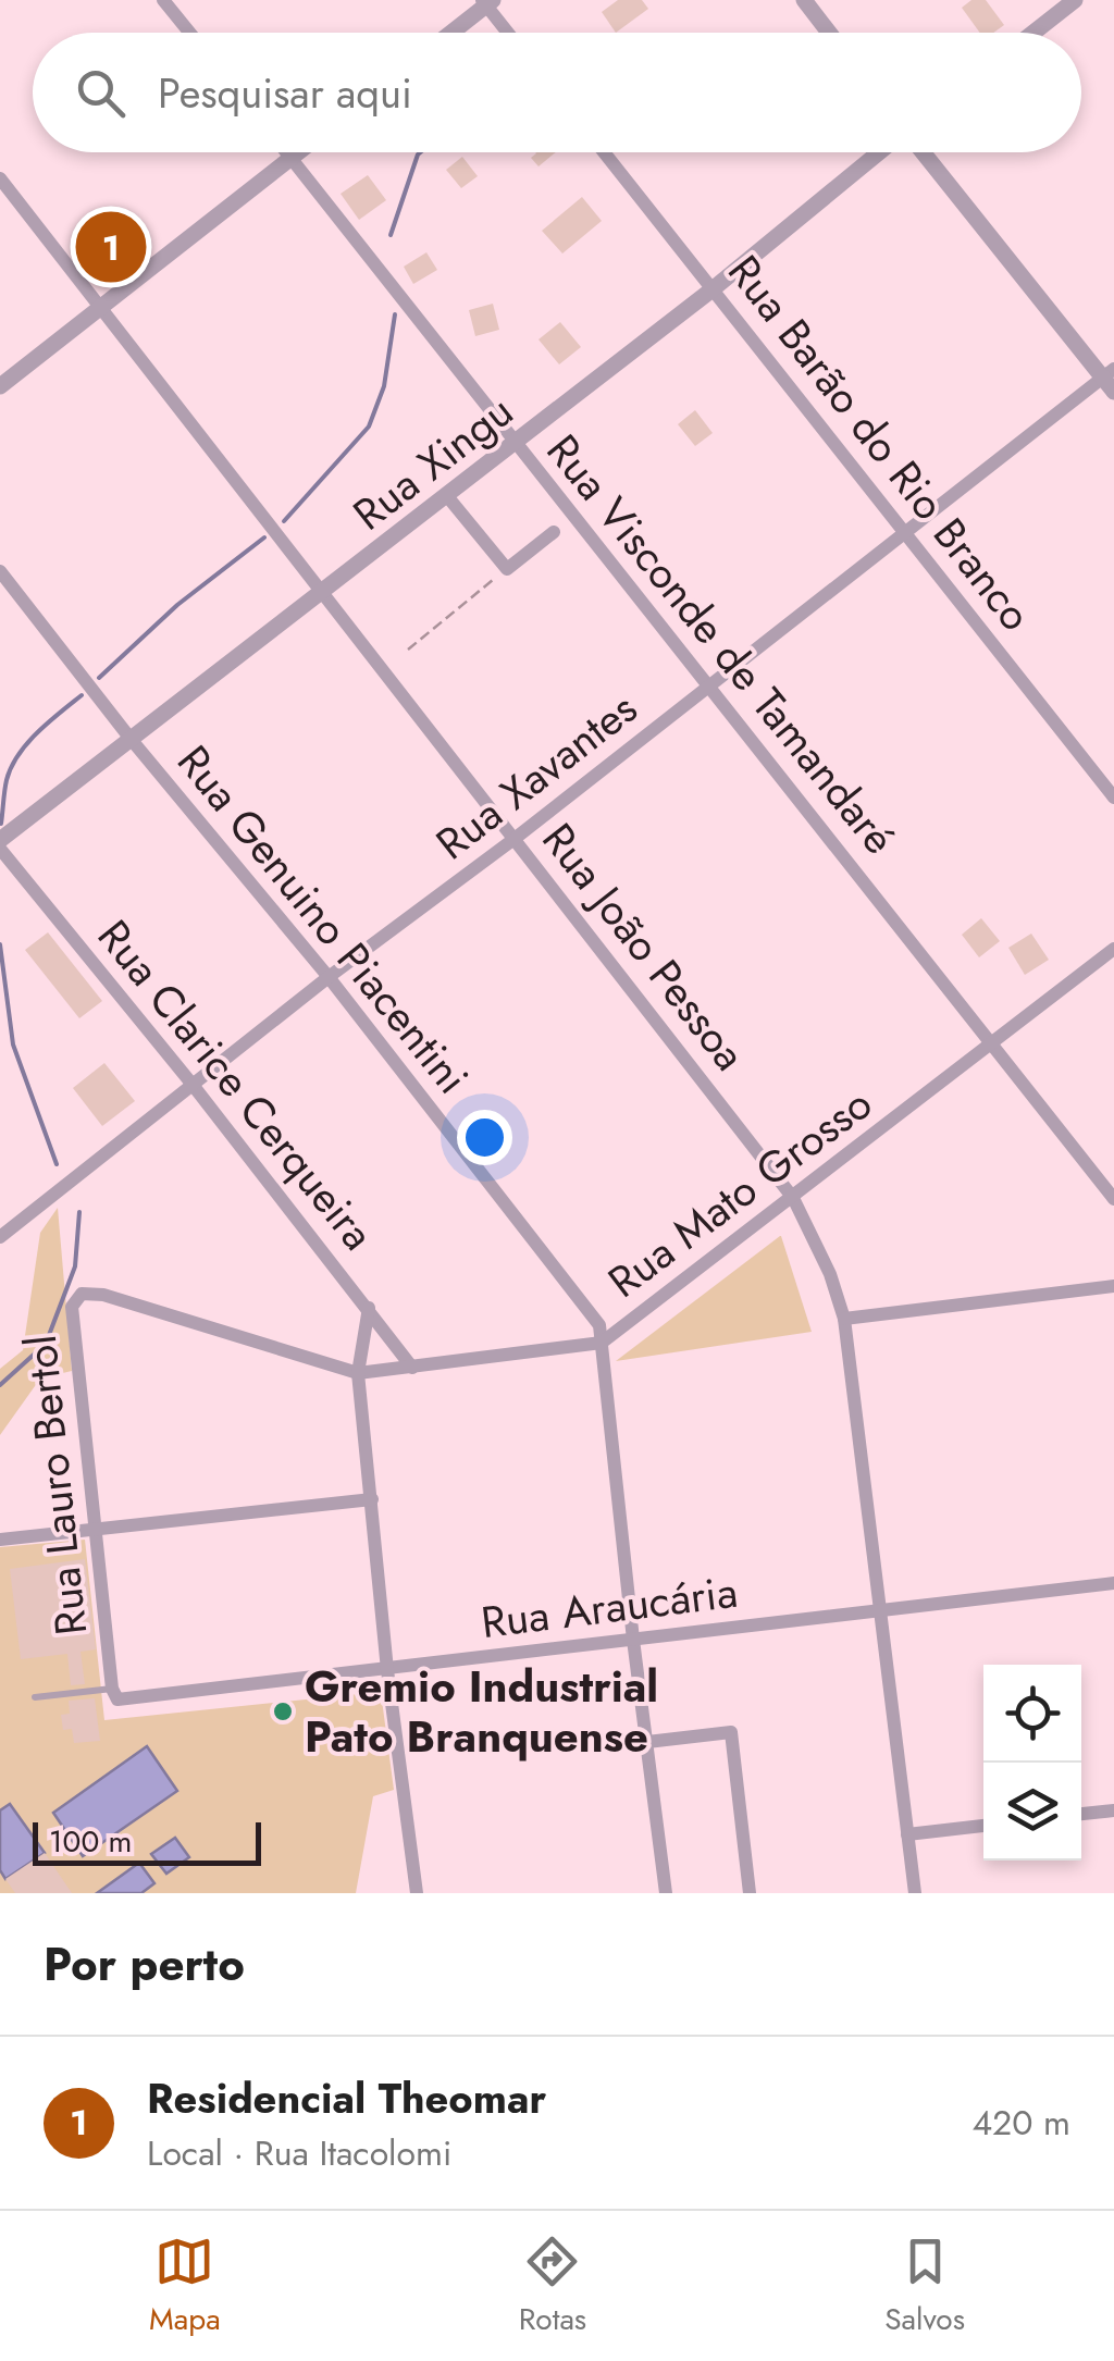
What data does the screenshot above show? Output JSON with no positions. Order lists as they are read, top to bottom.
{
  "streets": {
    "street": [
      "Rua Barão do Rio Branco",
      "Rua Xingu",
      "Rua Visconde de Tamandaré",
      "Rua Xavantes",
      "Rua Genuino Piacentini",
      "Rua João Pessoa",
      "Rua Clarice Cerqueira",
      "Rua Mato Grosso",
      "Rua Lauro Bertol",
      "Rua Araucária"
    ]
  },
  "crossings": [
    ["Rua Barão do Rio Branco", "Rua Xingu"],
    ["Rua Barão do Rio Branco", "Rua Xavantes"],
    ["Rua Xingu", "Rua Visconde de Tamandaré"],
    ["Rua Xingu", "Rua Genuino Piacentini"],
    ["Rua Xingu", "Rua João Pessoa"],
    ["Rua Visconde de Tamandaré", "Rua Xavantes"],
    ["Rua Visconde de Tamandaré", "Rua Mato Grosso"],
    ["Rua Xavantes", "Rua Genuino Piacentini"],
    ["Rua Xavantes", "Rua João Pessoa"],
    ["Rua Xavantes", "Rua Clarice Cerqueira"],
    ["Rua Genuino Piacentini", "Rua Mato Grosso"],
    ["Rua Genuino Piacentini", "Rua Araucária"],
    ["Rua João Pessoa", "Rua Mato Grosso"],
    ["Rua João Pessoa", "Rua Araucária"],
    ["Rua Clarice Cerqueira", "Rua Mato Grosso"],
    ["Rua Mato Grosso", "Rua Lauro Bertol"],
    ["Rua Lauro Bertol", "Rua Araucária"]
  ],
  "places": ["Gremio Industrial Pato Branquense"],
  "scale_bar": "100 m",
  "page": {
    "search": "Pesquisar aqui",
    "pins": "1",
    "scale": "100 m",
    "heading": "Por perto",
    "list": [
      {
        "mark": "1",
        "name": "Residencial Theomar",
        "note": "Local · Rua Itacolomi",
        "value": "420 m"
      }
    ],
    "nav": ["Mapa", "Rotas", "Salvos"]
  }
}
